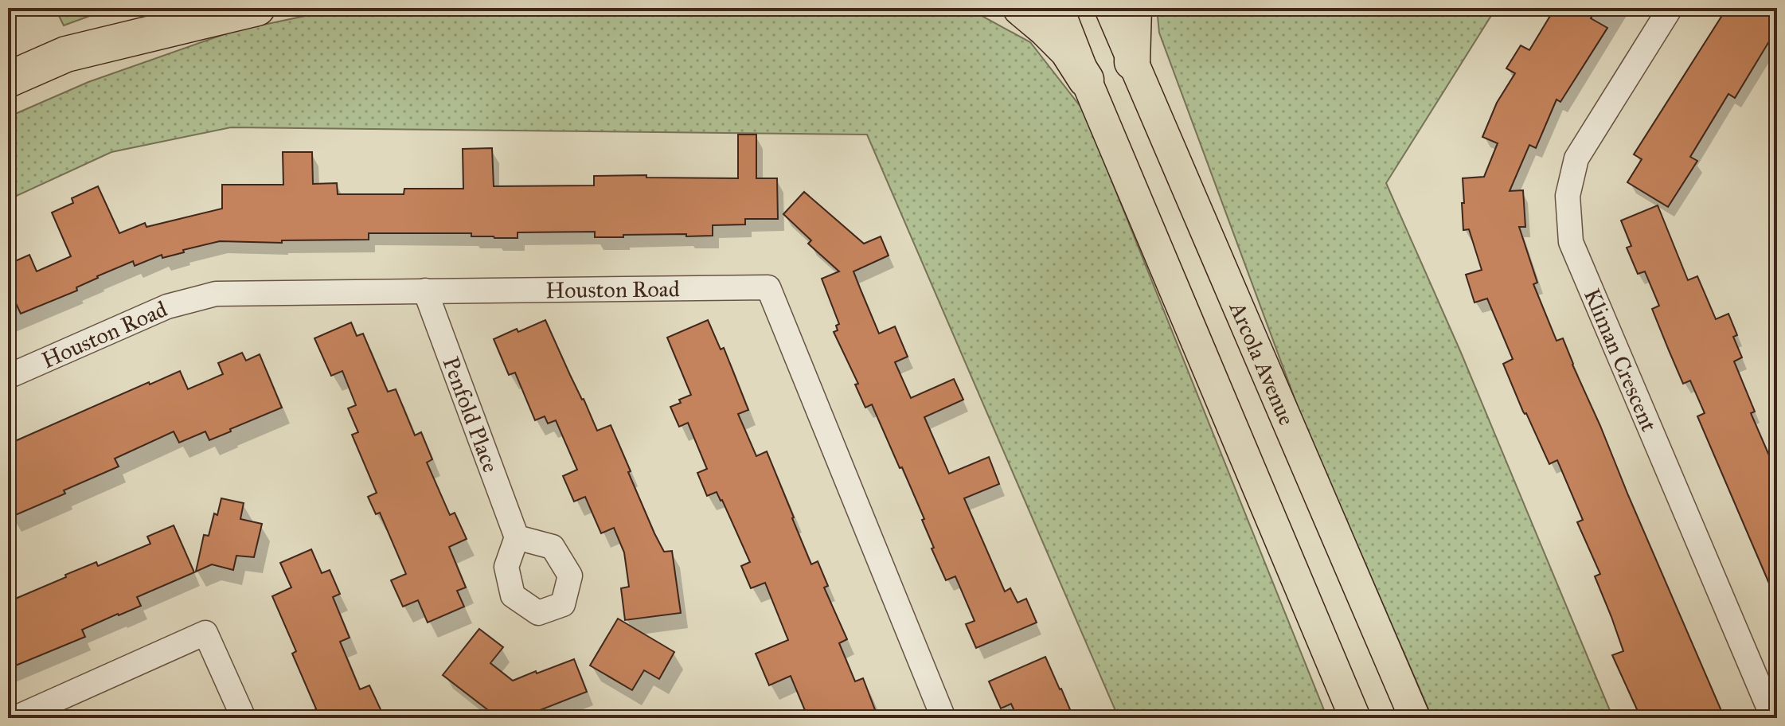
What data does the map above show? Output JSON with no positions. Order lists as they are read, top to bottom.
{
  "streets": {
    "main road": ["Arcola Avenue"],
    "street": ["Houston Road", "Kliman Crescent", "Penfold Place"]
  },
  "crossings": [
    ["Houston Road", "Penfold Place"]
  ]
}
